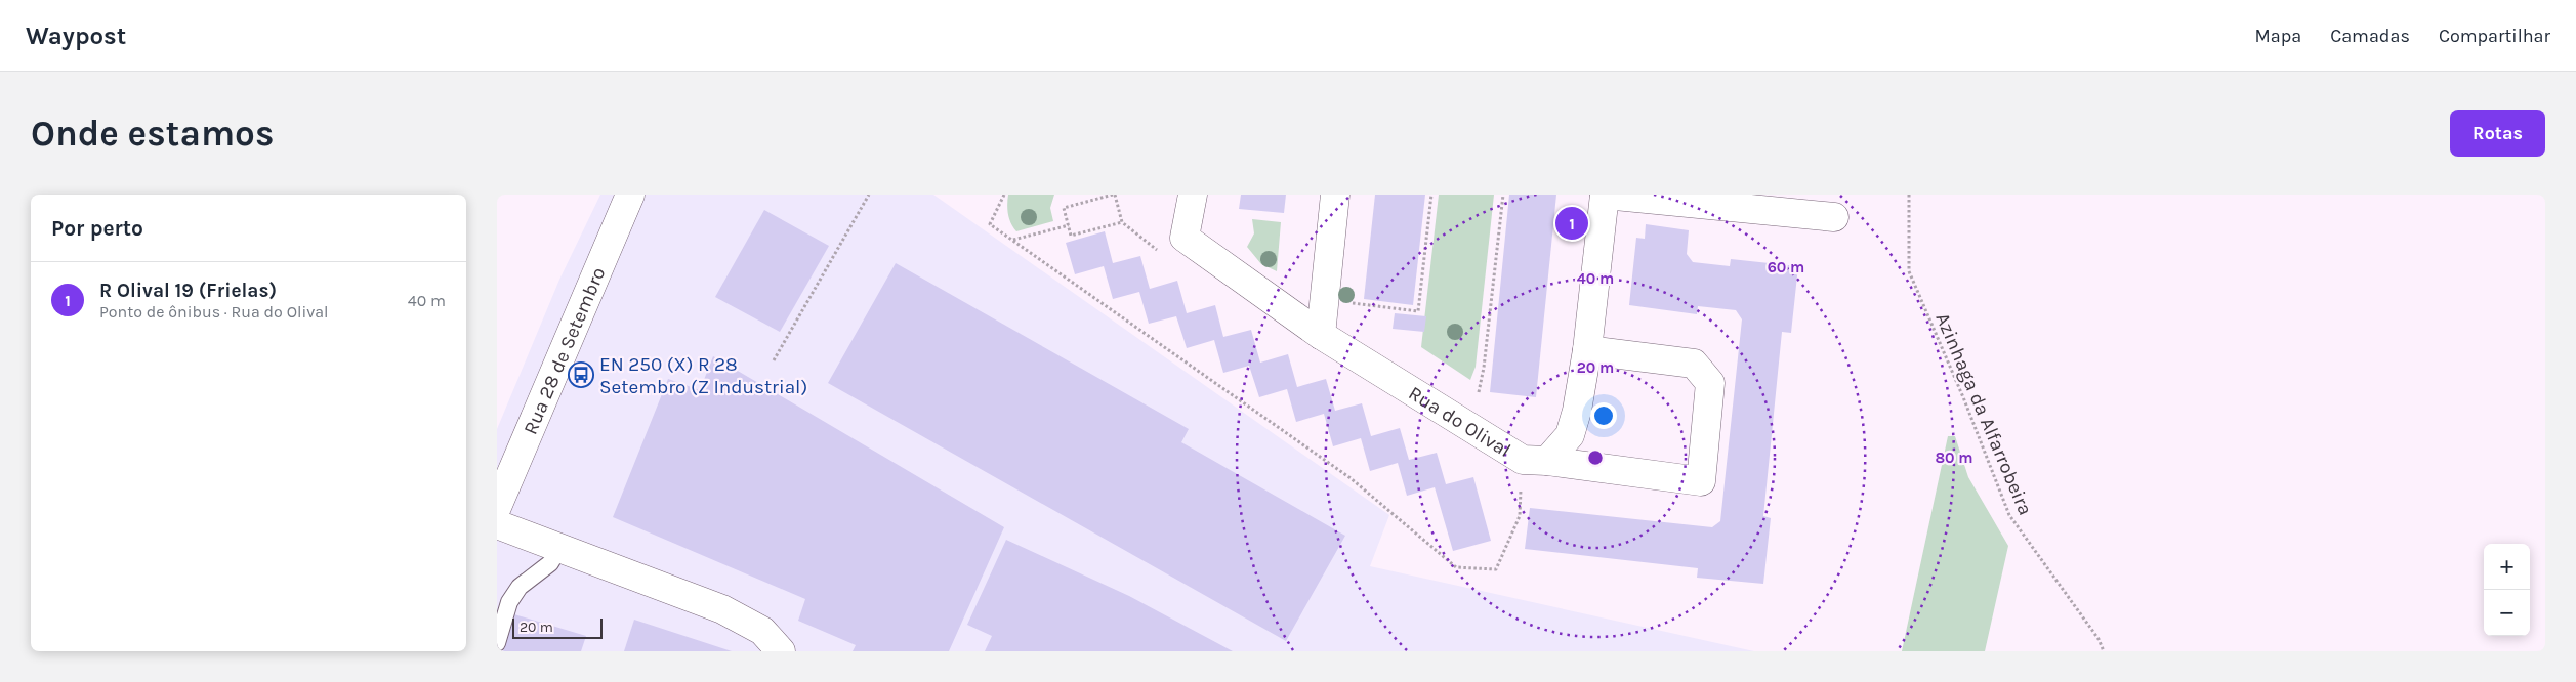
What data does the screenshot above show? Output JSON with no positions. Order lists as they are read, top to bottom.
{
  "streets": {
    "street": ["Rua 28 de Setembro", "Rua do Olival"],
    "path": ["Azinhaga da Alfarrobeira"]
  },
  "places": {
    "bus stop": ["EN 250 (X) R 28 Setembro (Z Industrial)"]
  },
  "scale_bar": "20 m",
  "page": {
    "header": "Waypost",
    "nav": ["Mapa", "Camadas", "Compartilhar"],
    "buttons": "Rotas",
    "title": "Onde estamos",
    "heading": "Por perto",
    "pins": "1",
    "list": [
      {
        "mark": "1",
        "name": "R Olival 19 (Frielas)",
        "note": "Ponto de ônibus · Rua do Olival",
        "value": "40 m"
      }
    ],
    "map_buttons": ["+", "−"],
    "scale": "20 m"
  },
  "rings": [
    "60 m",
    "40 m",
    "20 m",
    "80 m"
  ]
}
